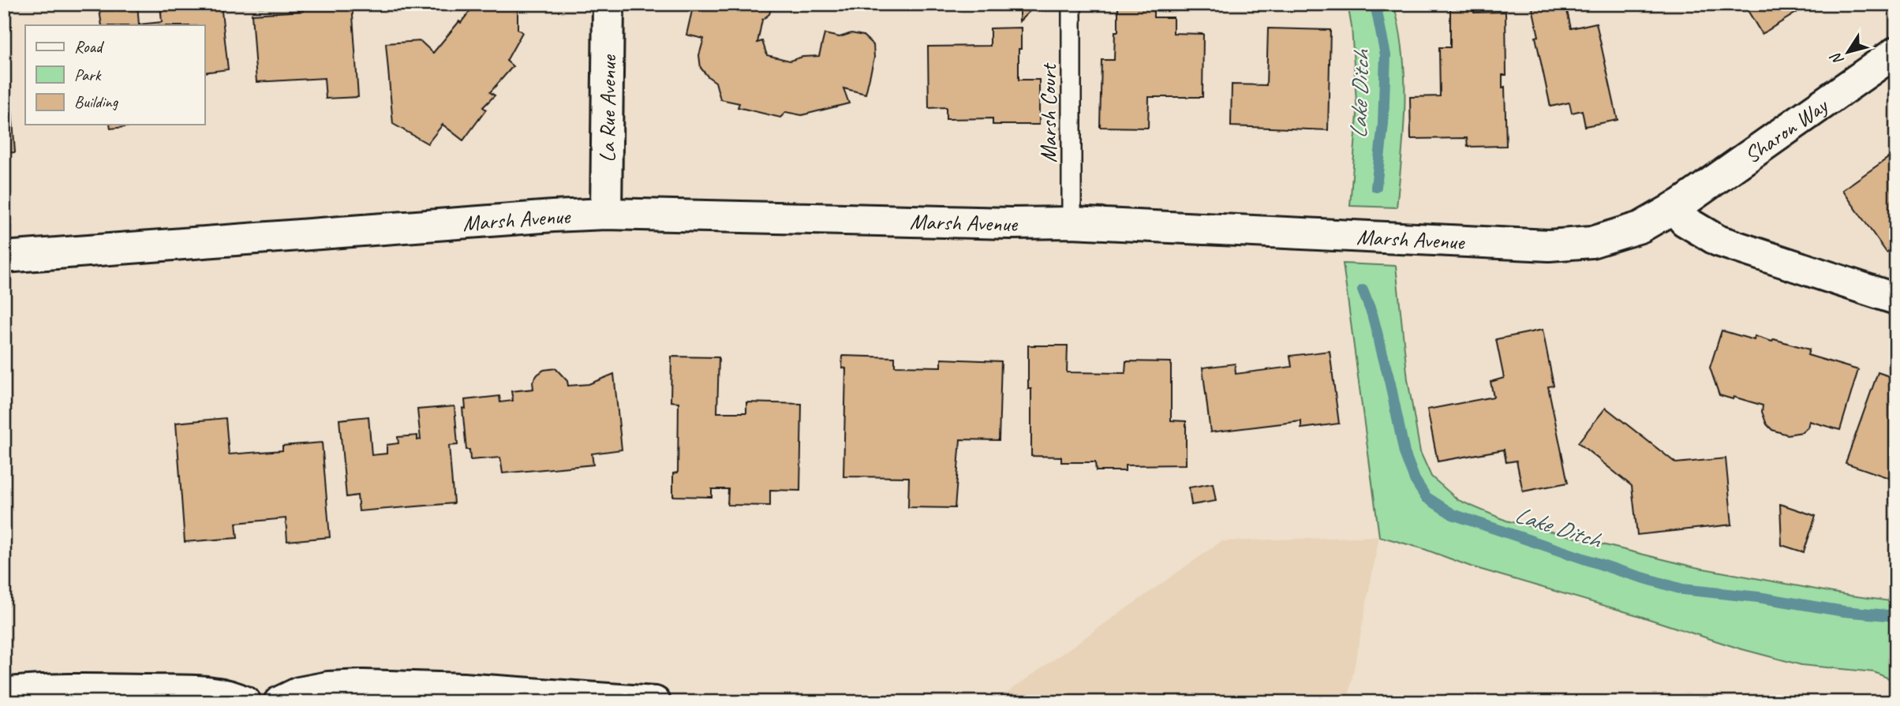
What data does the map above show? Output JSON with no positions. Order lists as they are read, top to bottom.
{
  "streets": {
    "street": ["La Rue Avenue", "Sharon Way", "Marsh Avenue"],
    "lane": ["Marsh Court"]
  },
  "crossings": [
    ["La Rue Avenue", "Marsh Avenue"],
    ["Marsh Court", "Marsh Avenue"],
    ["Sharon Way", "Marsh Avenue"]
  ],
  "water": ["Lake Ditch"],
  "legend": ["Road", "Park", "Building"],
  "north": "bottom left"
}
